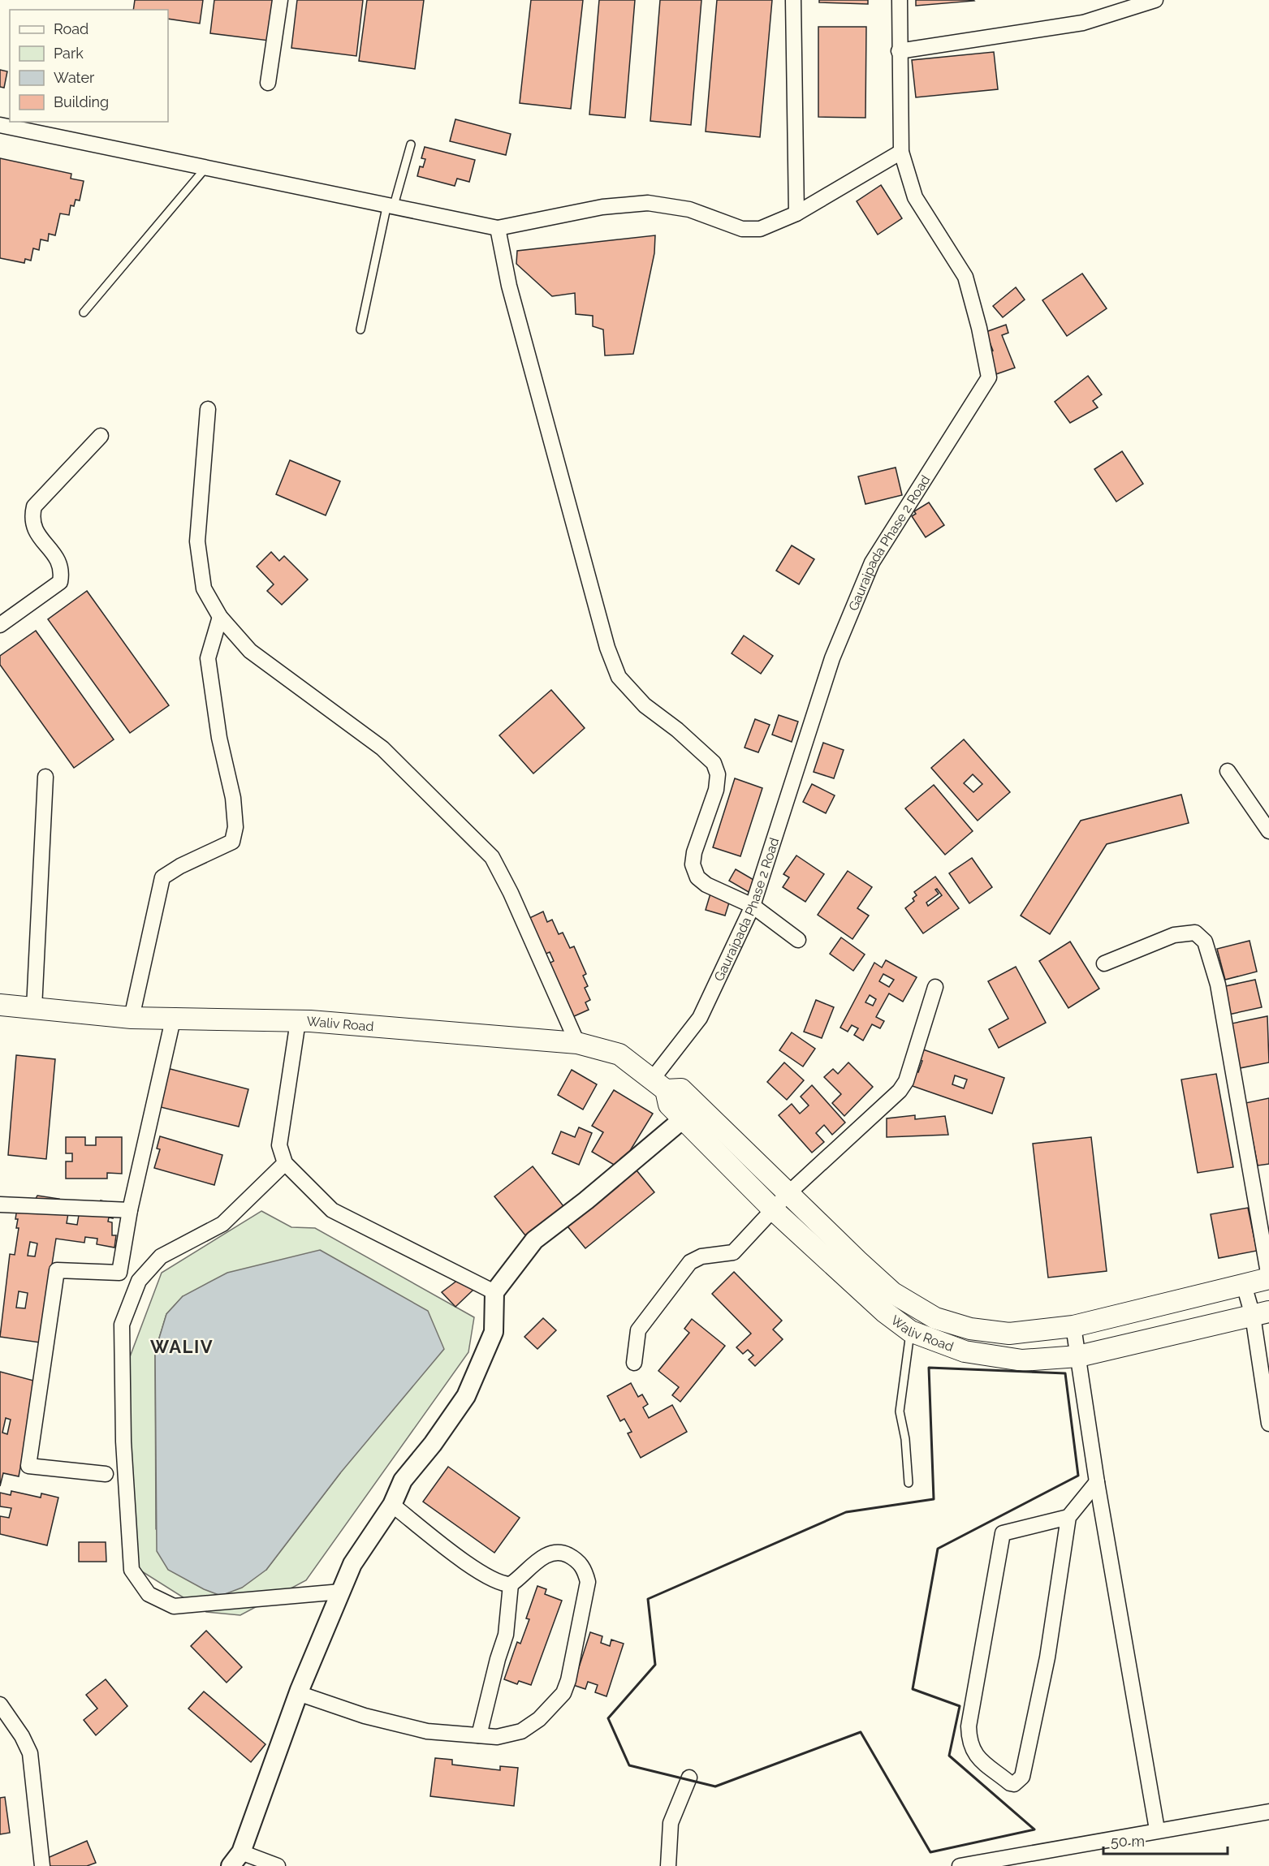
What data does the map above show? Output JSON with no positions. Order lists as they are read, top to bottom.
{
  "streets": {
    "main road": ["Waliv Road"],
    "street": ["Gauraipada Phase 2 Road"]
  },
  "crossings": [
    ["Gauraipada Phase 2 Road", "Waliv Road"]
  ],
  "districts": ["WALIV"],
  "legend": [
    "Road",
    "Park",
    "Water",
    "Building"
  ],
  "scale_bar": "50 m"
}
